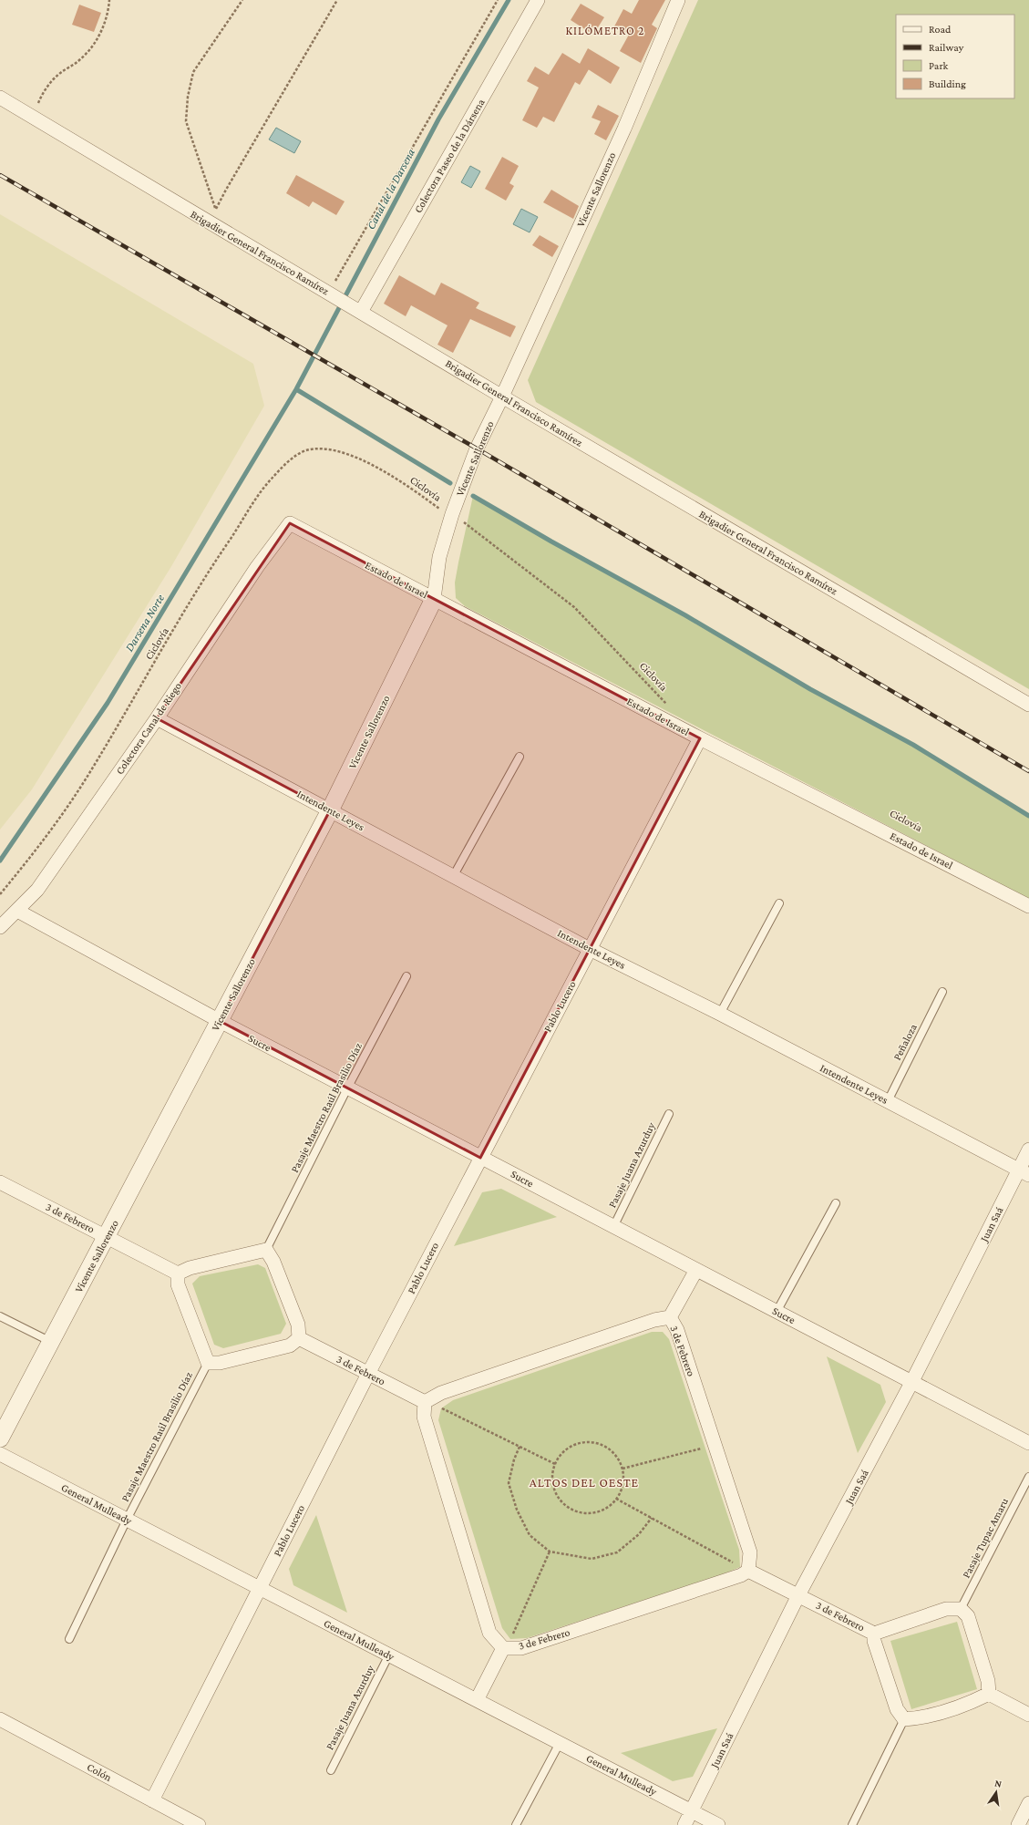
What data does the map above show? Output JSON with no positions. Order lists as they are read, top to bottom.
{
  "streets": {
    "street": [
      "Colectora Paseo de la Dársena",
      "Vicente Sallorenzo",
      "Brigadier General Francisco Ramírez",
      "Estado de Israel",
      "Colectora Canal de Riego",
      "Intendente Leyes",
      "Pablo Lucero",
      "Sucre",
      "3 de Febrero",
      "Juan Saá",
      "General Mulleady",
      "Colón"
    ],
    "lane": [
      "Peñaloza",
      "Pasaje Maestro Raúl Brasilio Díaz",
      "Pasaje Juana Azurduy",
      "Pasaje Tupac Amaru"
    ],
    "path": ["Ciclovía"]
  },
  "crossings": [
    ["Colectora Paseo de la Dársena", "Brigadier General Francisco Ramírez"],
    ["Vicente Sallorenzo", "Brigadier General Francisco Ramírez"],
    ["Vicente Sallorenzo", "Ciclovía"],
    ["Vicente Sallorenzo", "Estado de Israel"],
    ["Vicente Sallorenzo", "Intendente Leyes"],
    ["Vicente Sallorenzo", "Sucre"],
    ["Vicente Sallorenzo", "3 de Febrero"],
    ["Estado de Israel", "Colectora Canal de Riego"],
    ["Estado de Israel", "Pablo Lucero"],
    ["Colectora Canal de Riego", "Intendente Leyes"],
    ["Colectora Canal de Riego", "Sucre"],
    ["Intendente Leyes", "Pablo Lucero"],
    ["Intendente Leyes", "Peñaloza"],
    ["Intendente Leyes", "Juan Saá"],
    ["Pablo Lucero", "Sucre"],
    ["Pablo Lucero", "3 de Febrero"],
    ["Pablo Lucero", "General Mulleady"],
    ["Pablo Lucero", "Colón"],
    ["Sucre", "Pasaje Maestro Raúl Brasilio Díaz"],
    ["Sucre", "Pasaje Juana Azurduy"],
    ["Sucre", "Juan Saá"],
    ["Pasaje Maestro Raúl Brasilio Díaz", "General Mulleady"],
    ["Pasaje Juana Azurduy", "General Mulleady"],
    ["3 de Febrero", "Juan Saá"],
    ["Juan Saá", "General Mulleady"]
  ],
  "districts": ["KILÓMETRO 2", "ALTOS DEL OESTE"],
  "water": ["Canal de la Darsena", "Darsena Norte"],
  "legend": [
    "Road",
    "Railway",
    "Park",
    "Building"
  ],
  "north": "top"
}
